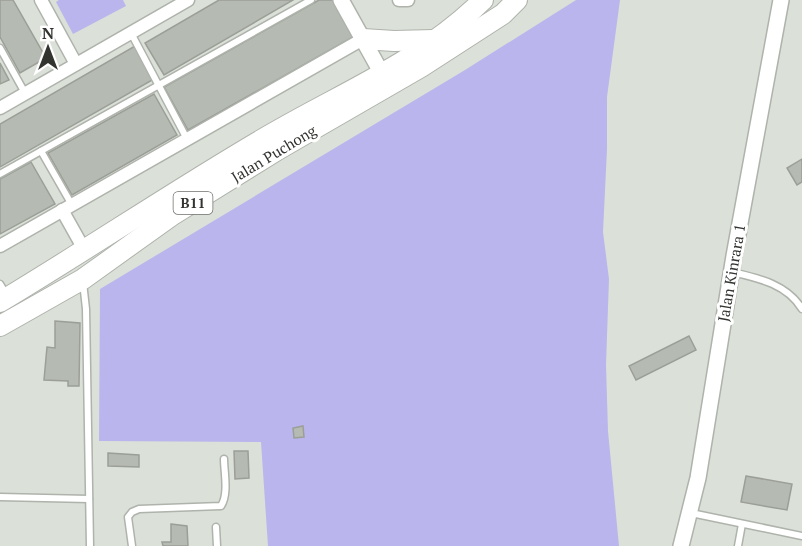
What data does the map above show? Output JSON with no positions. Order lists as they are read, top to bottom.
{
  "streets": {
    "main road": ["Jalan Puchong", "B11"],
    "street": ["Jalan Kinrara 1"]
  },
  "north": "top"
}
